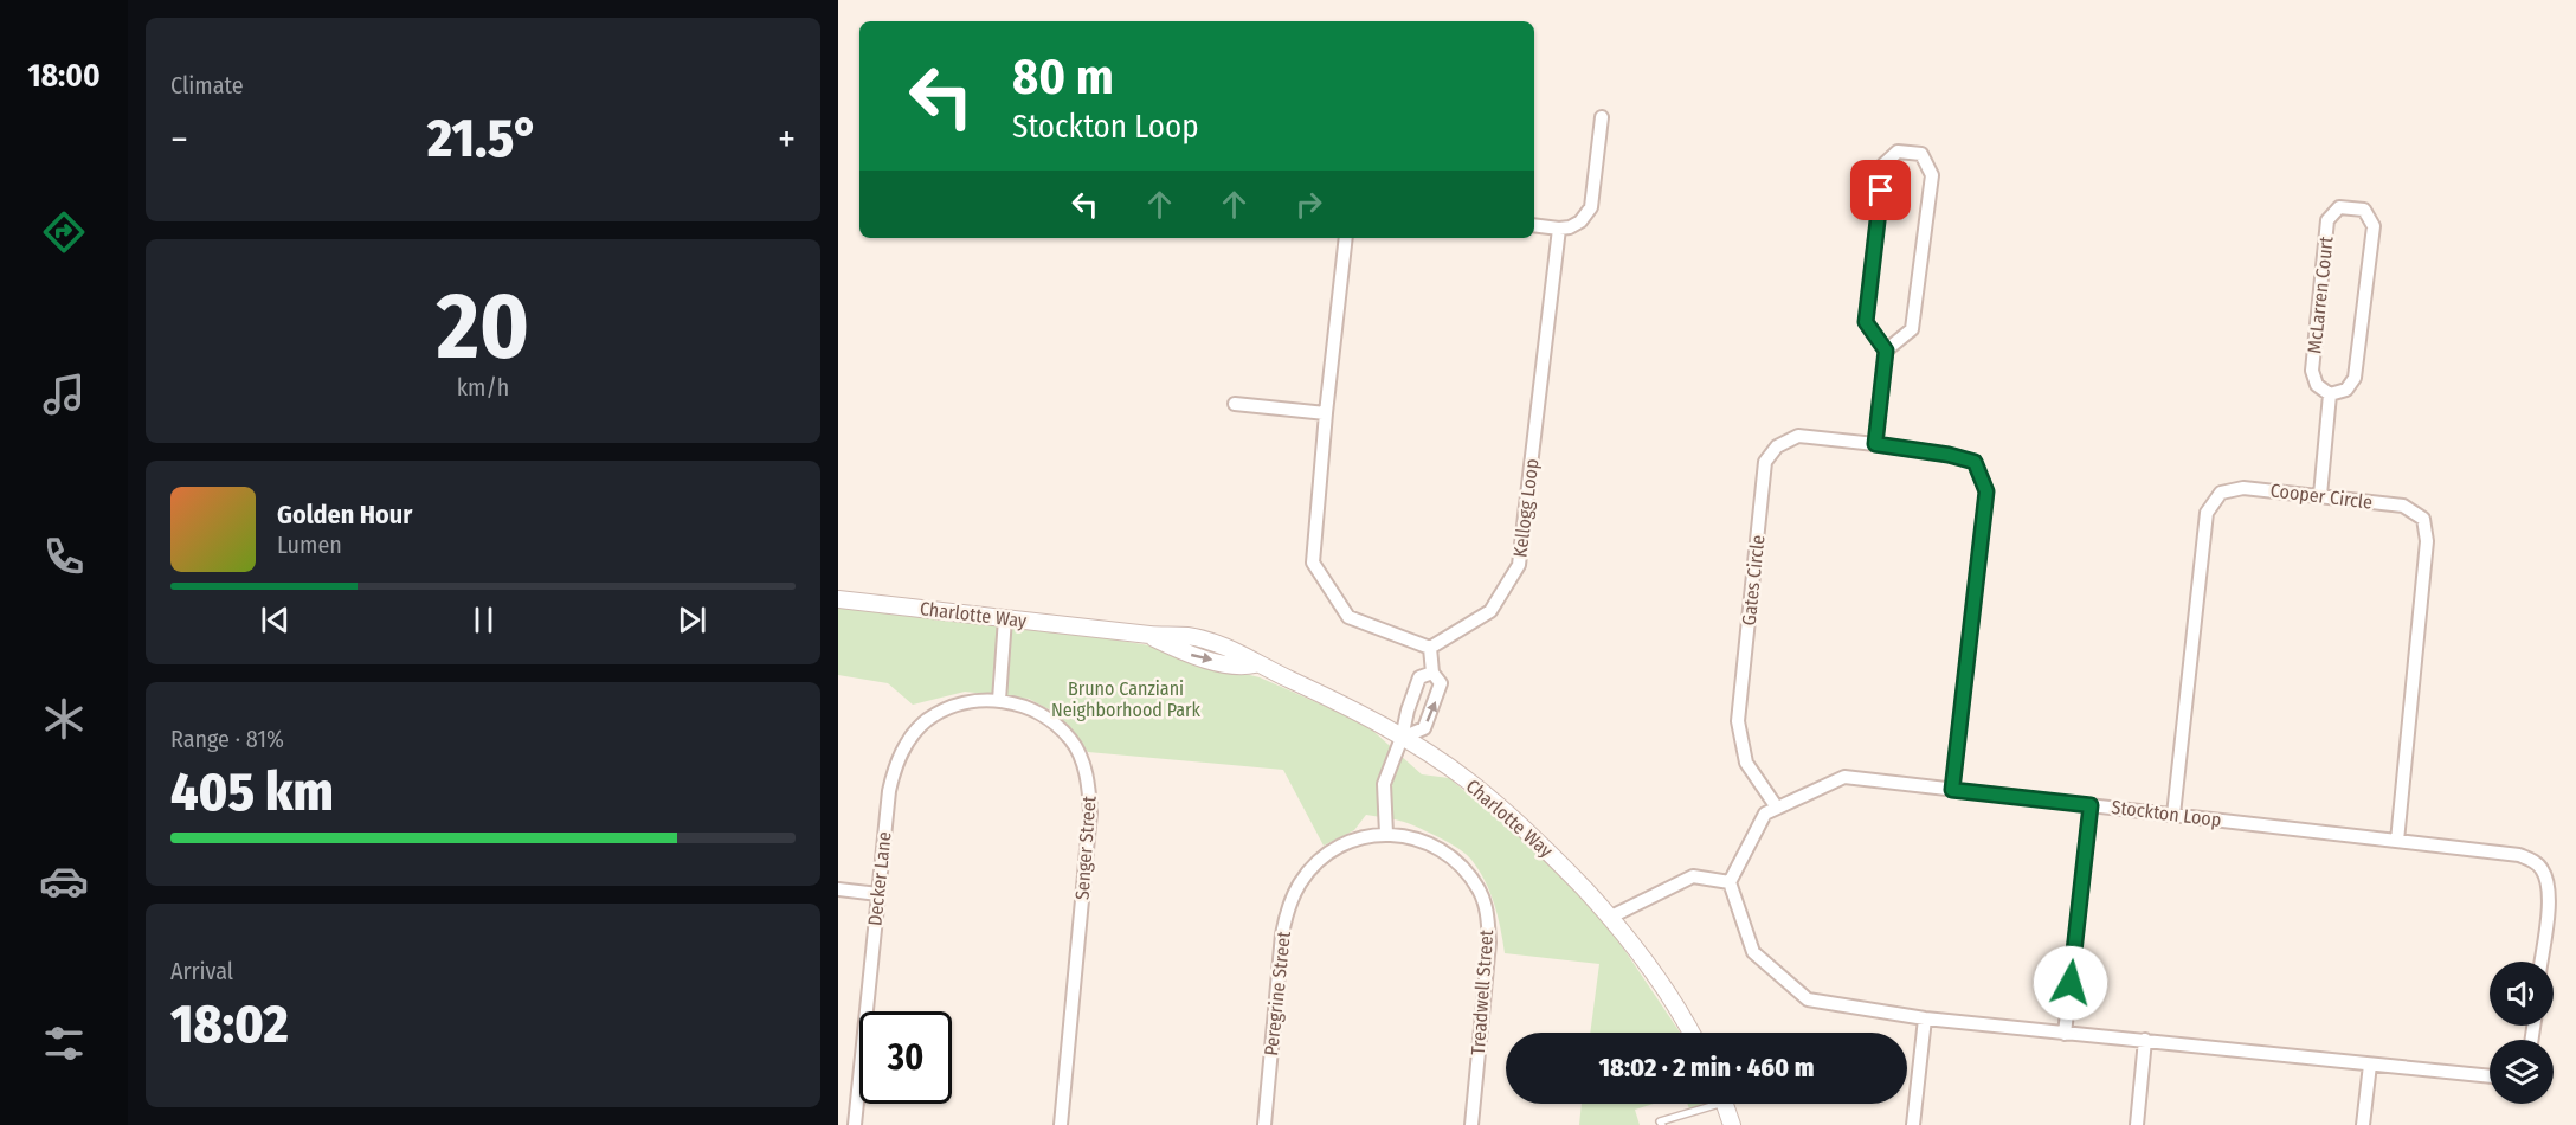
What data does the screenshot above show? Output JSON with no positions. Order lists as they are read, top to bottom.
{
  "streets": {
    "street": [
      "McLarren Court",
      "Cooper Circle",
      "Kellogg Loop",
      "Gates Circle",
      "Charlotte Way",
      "Stockton Loop",
      "Senger Street",
      "Decker Lane",
      "Treadwell Street",
      "Peregrine Street"
    ]
  },
  "crossings": [
    ["Cooper Circle", "Stockton Loop"],
    ["Gates Circle", "Stockton Loop"],
    ["Senger Street", "Decker Lane"],
    ["Treadwell Street", "Peregrine Street"]
  ],
  "parks": ["Bruno Canziani Neighborhood Park"],
  "page": {
    "tabs": "18:00",
    "tile": [
      "Climate",
      ["20", "km/h"],
      ["Range · 81%", "405 km"],
      ["Arrival", "18:02"]
    ],
    "turn": ["80 m", "Stockton Loop"],
    "heat": ["−", "21.5°", "+"],
    "song": ["Golden Hour", "Lumen"],
    "limit": "30",
    "trip": "18:02 · 2 min · 460 m"
  }
}
